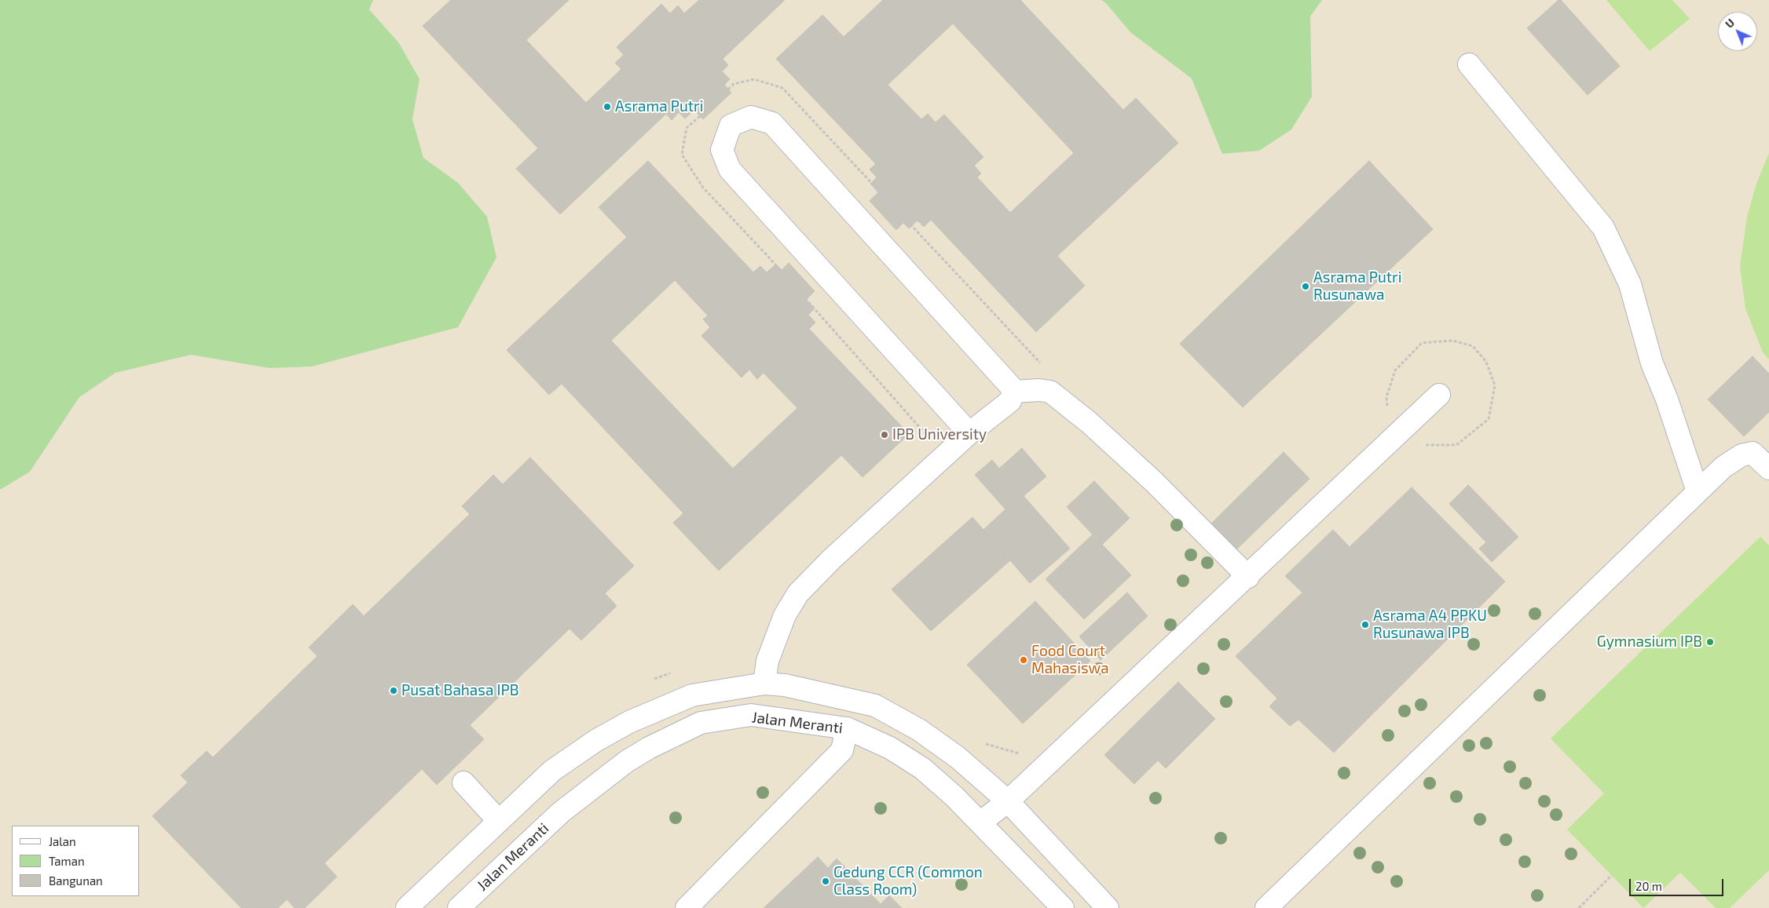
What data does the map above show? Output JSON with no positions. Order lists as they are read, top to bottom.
{
  "streets": {
    "lane": ["Jalan Meranti"]
  },
  "places": [
    "Asrama Putri",
    "Asrama Putri Rusunawa",
    "IPB University",
    "Asrama A4 PPKU Rusunawa IPB",
    "Gymnasium IPB",
    "Food Court Mahasiswa",
    "Pusat Bahasa IPB",
    "Gedung CCR (Common Class Room)"
  ],
  "legend": ["Jalan", "Taman", "Bangunan"],
  "scale_bar": "20 m",
  "north": "top left"
}
